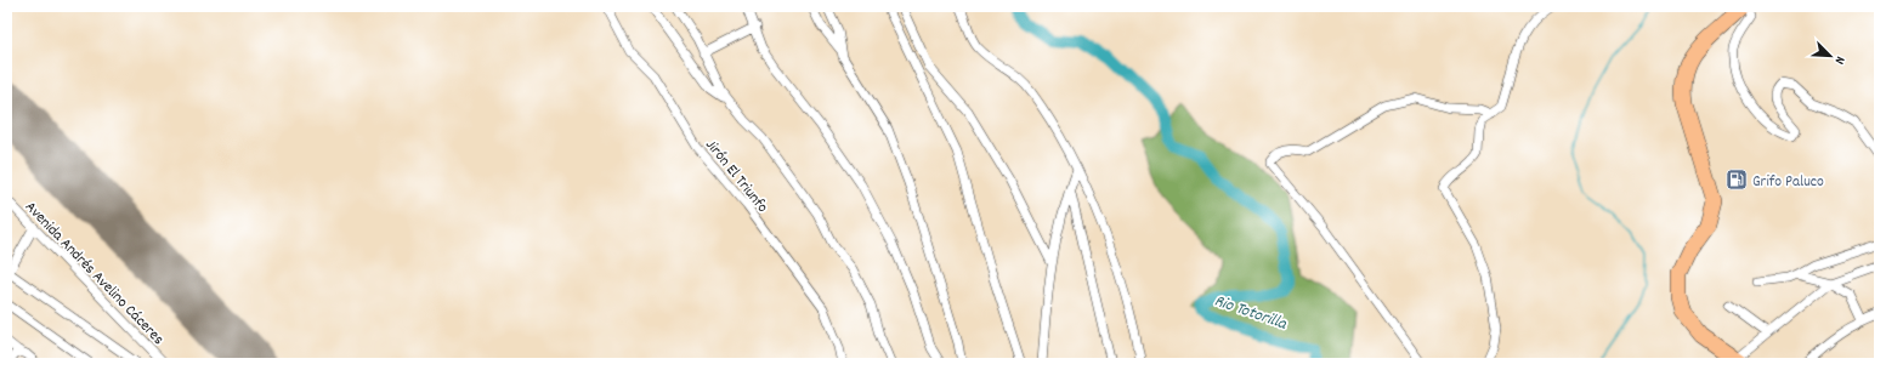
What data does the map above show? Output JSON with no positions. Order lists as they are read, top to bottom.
{
  "streets": {
    "street": ["Jirón El Triunfo", "Avenida Andrés Avelino Cáceres"]
  },
  "water": ["Rio Totorilla"],
  "places": {
    "fuel station": ["Grifo Paluco"]
  },
  "north": "bottom right"
}
